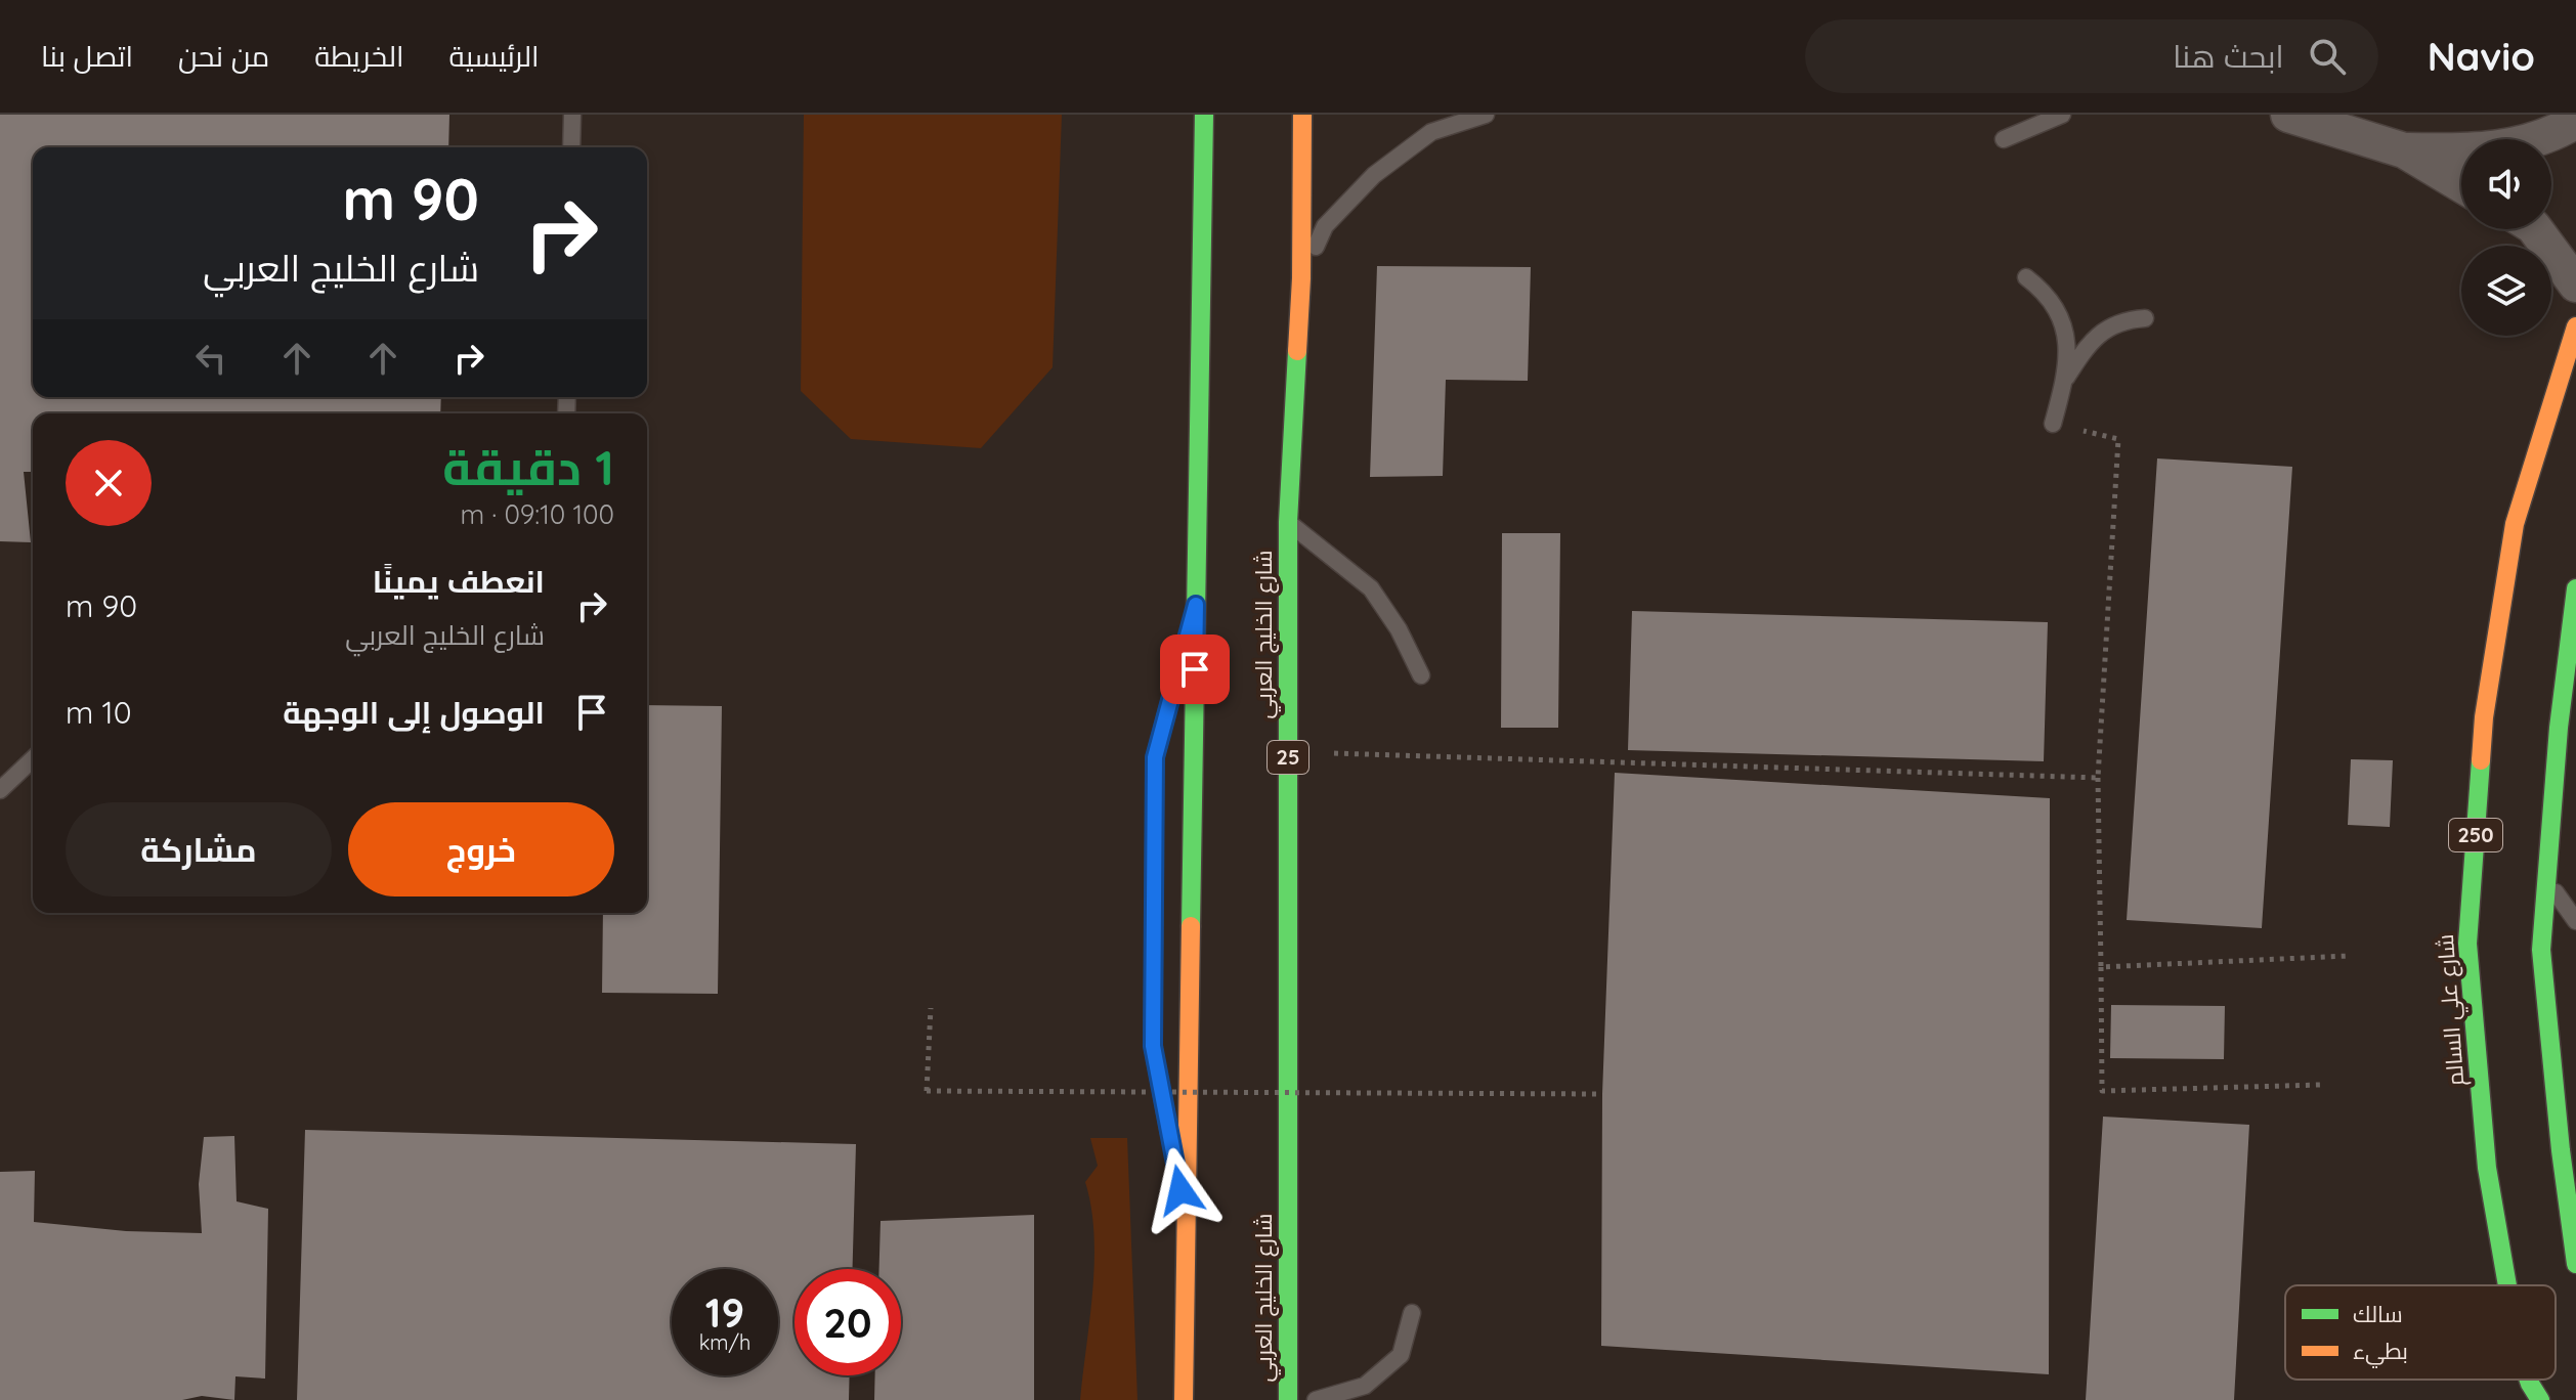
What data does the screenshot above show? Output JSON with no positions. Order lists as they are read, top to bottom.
{
  "streets": {
    "main road": [
      "شارع الخليج العربي",
      "25",
      "250",
      "شارع علي السالم"
    ]
  },
  "legend": ["سالك", "بطيء"],
  "page": {
    "header": "Navio",
    "search": "ابحث هنا",
    "nav": [
      "الرئيسية",
      "الخريطة",
      "من نحن",
      "اتصل بنا"
    ],
    "turn": ["90 m", "شارع الخليج العربي"],
    "heading": ["1 دقيقة", "100 m · 09:10"],
    "list": [
      {
        "name": "انعطف يمينًا",
        "note": "شارع الخليج العربي",
        "value": "90 m"
      },
      {
        "name": "الوصول إلى الوجهة",
        "value": "10 m"
      }
    ],
    "buttons": ["خروج", "مشاركة"],
    "speed": "19 km/h",
    "limit": "20"
  }
}
